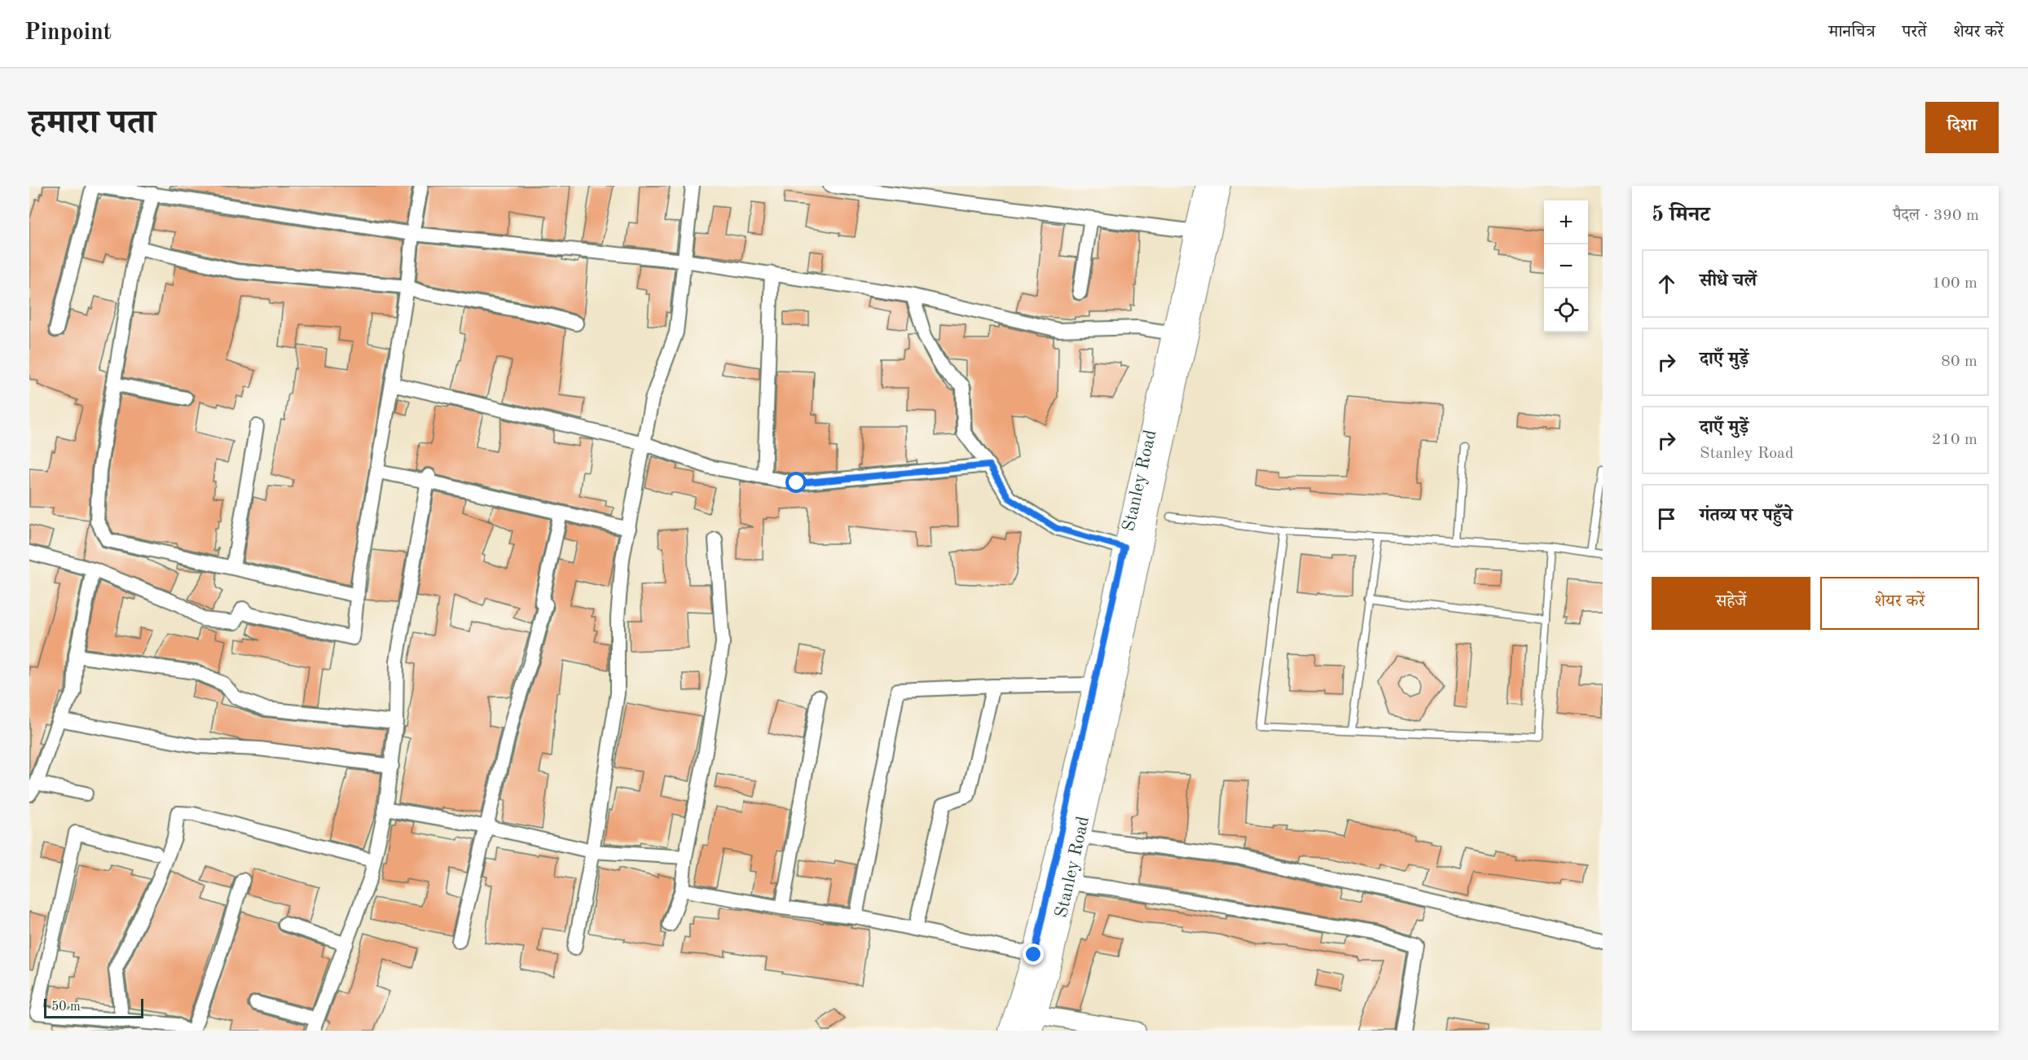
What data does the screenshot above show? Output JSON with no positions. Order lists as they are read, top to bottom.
{
  "streets": {
    "main road": ["Stanley Road"]
  },
  "scale_bar": "50 m",
  "page": {
    "header": "Pinpoint",
    "nav": ["मानचित्र", "परतें", "शेयर करें"],
    "title": "हमारा पता",
    "buttons": [
      "दिशा",
      ["सहेजें", "शेयर करें"]
    ],
    "heading": ["5 मिनट", "पैदल · 390 m"],
    "map_buttons": ["+", "−"],
    "list": [
      ["सीधे चलें", "100 m"],
      ["दाएँ मुड़ें", "80 m"],
      ["दाएँ मुड़ें", "Stanley Road", "210 m"],
      "गंतव्य पर पहुँचे"
    ],
    "scale": "50 m"
  }
}
